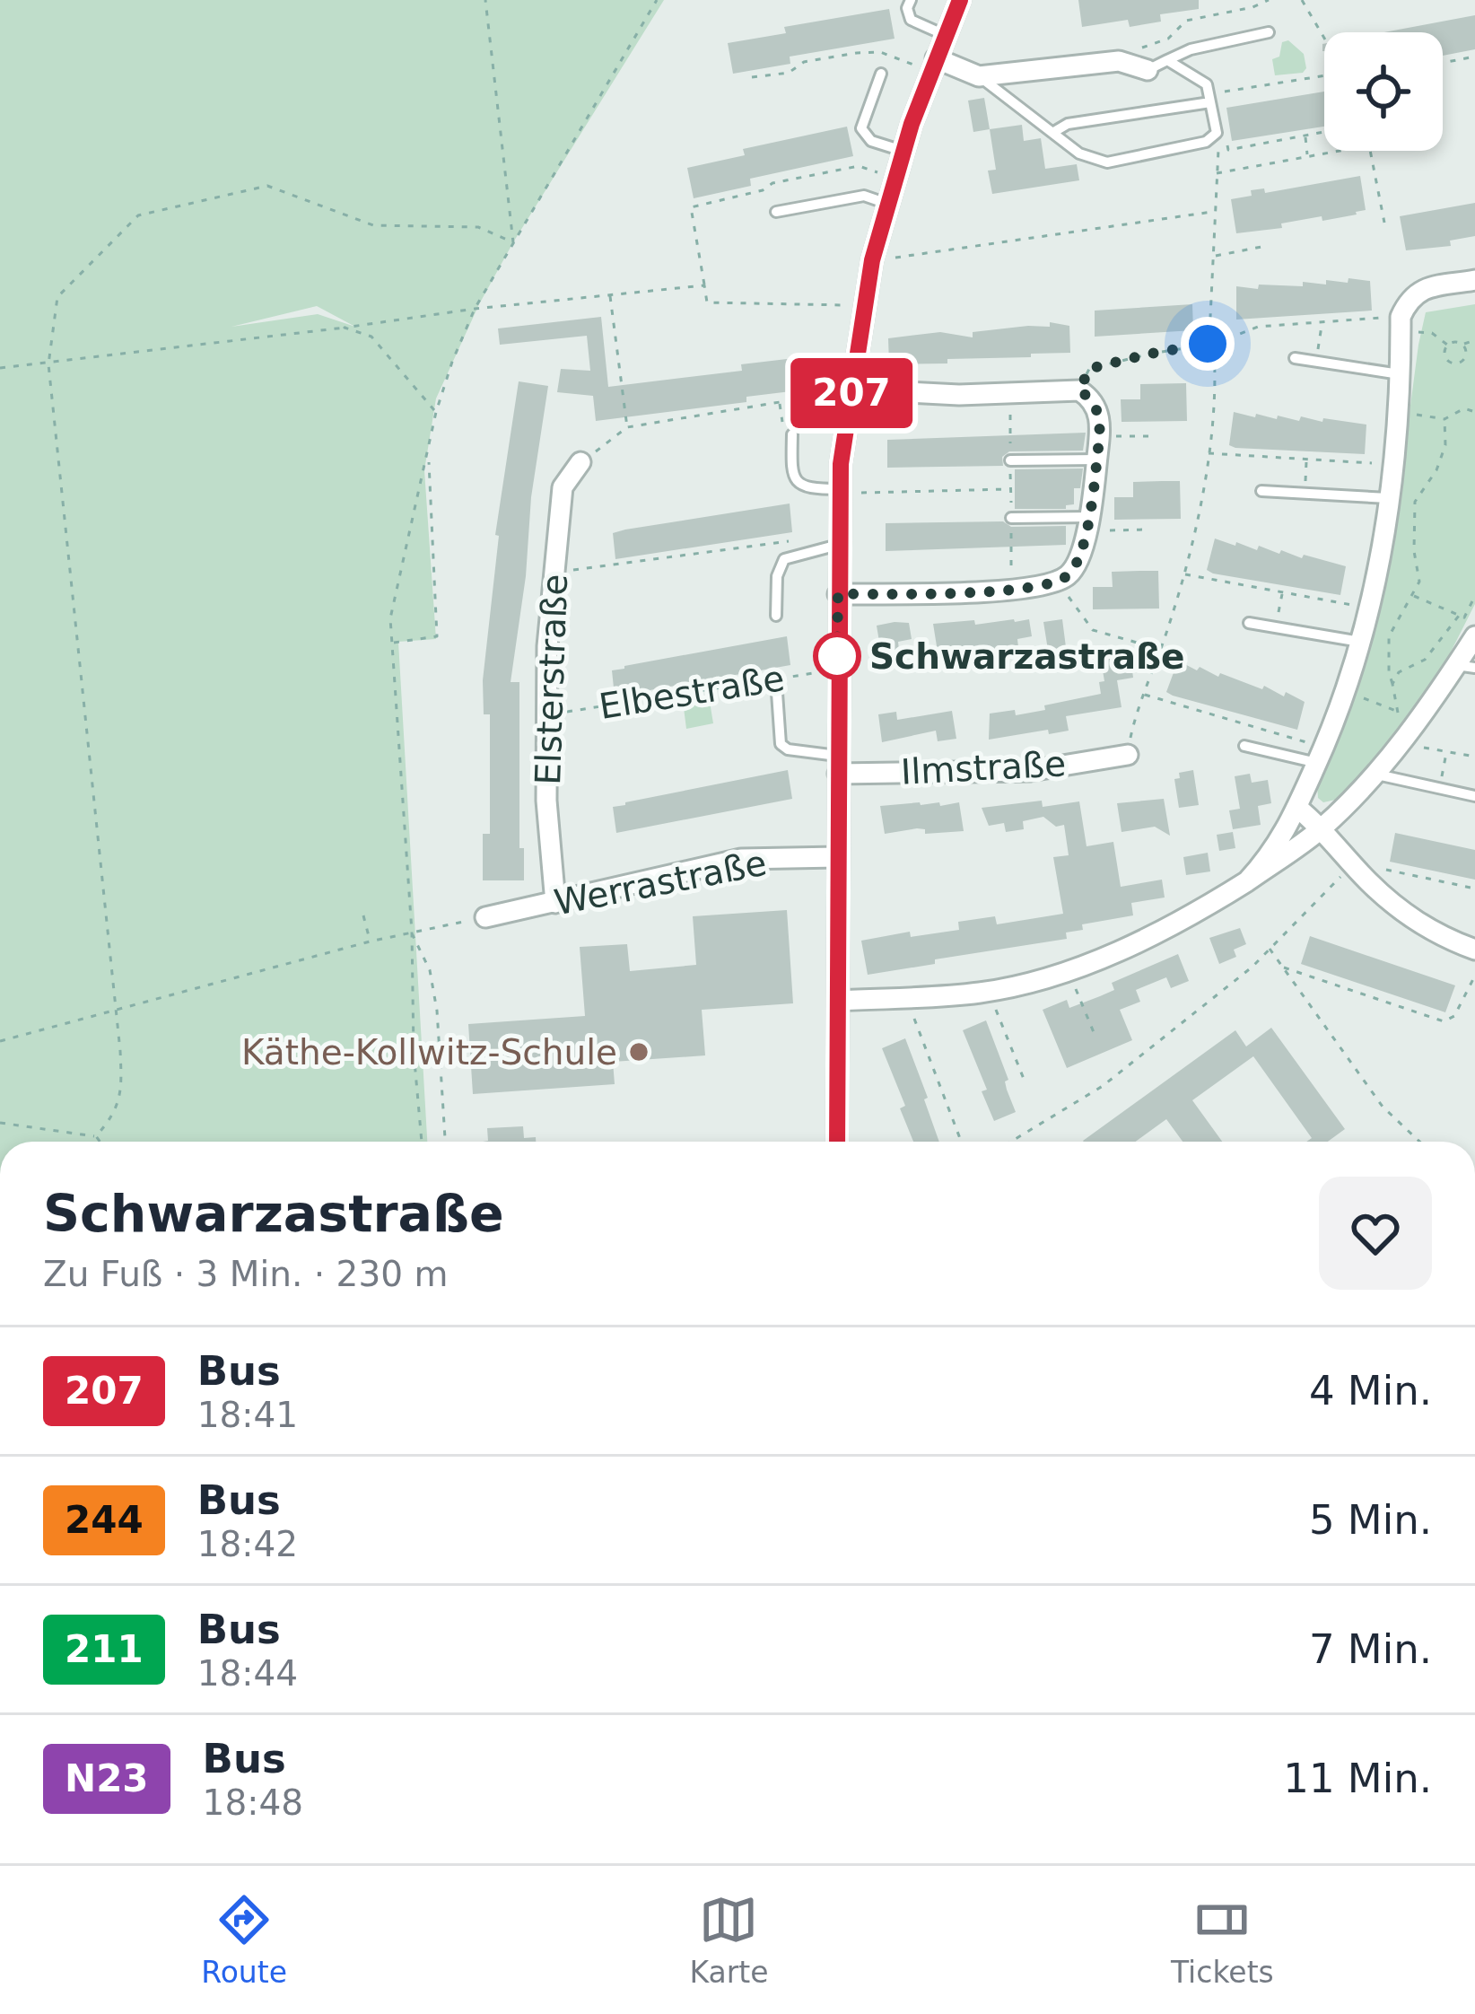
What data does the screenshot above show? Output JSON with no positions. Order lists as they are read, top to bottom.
{
  "streets": {
    "street": [
      "Elsterstraße",
      "Elbestraße",
      "Ilmstraße",
      "Werrastraße"
    ]
  },
  "crossings": [
    ["Elsterstraße", "Elbestraße"],
    ["Elsterstraße", "Werrastraße"],
    ["Elbestraße", "Ilmstraße"],
    ["Elbestraße", "Werrastraße"]
  ],
  "places": ["Schwarzastraße", "Käthe-Kollwitz-Schule"],
  "lines": ["bus line 207"],
  "page": {
    "on_map": "207",
    "heading": ["Schwarzastraße", "Zu Fuß · 3 Min. · 230 m"],
    "list": [
      {
        "mark": "207",
        "name": "Bus",
        "note": "18:41",
        "value": "4 Min."
      },
      {
        "mark": "244",
        "name": "Bus",
        "note": "18:42",
        "value": "5 Min."
      },
      {
        "mark": "211",
        "name": "Bus",
        "note": "18:44",
        "value": "7 Min."
      },
      {
        "mark": "N23",
        "name": "Bus",
        "note": "18:48",
        "value": "11 Min."
      }
    ],
    "tabs": ["Route", "Karte", "Tickets"]
  }
}
